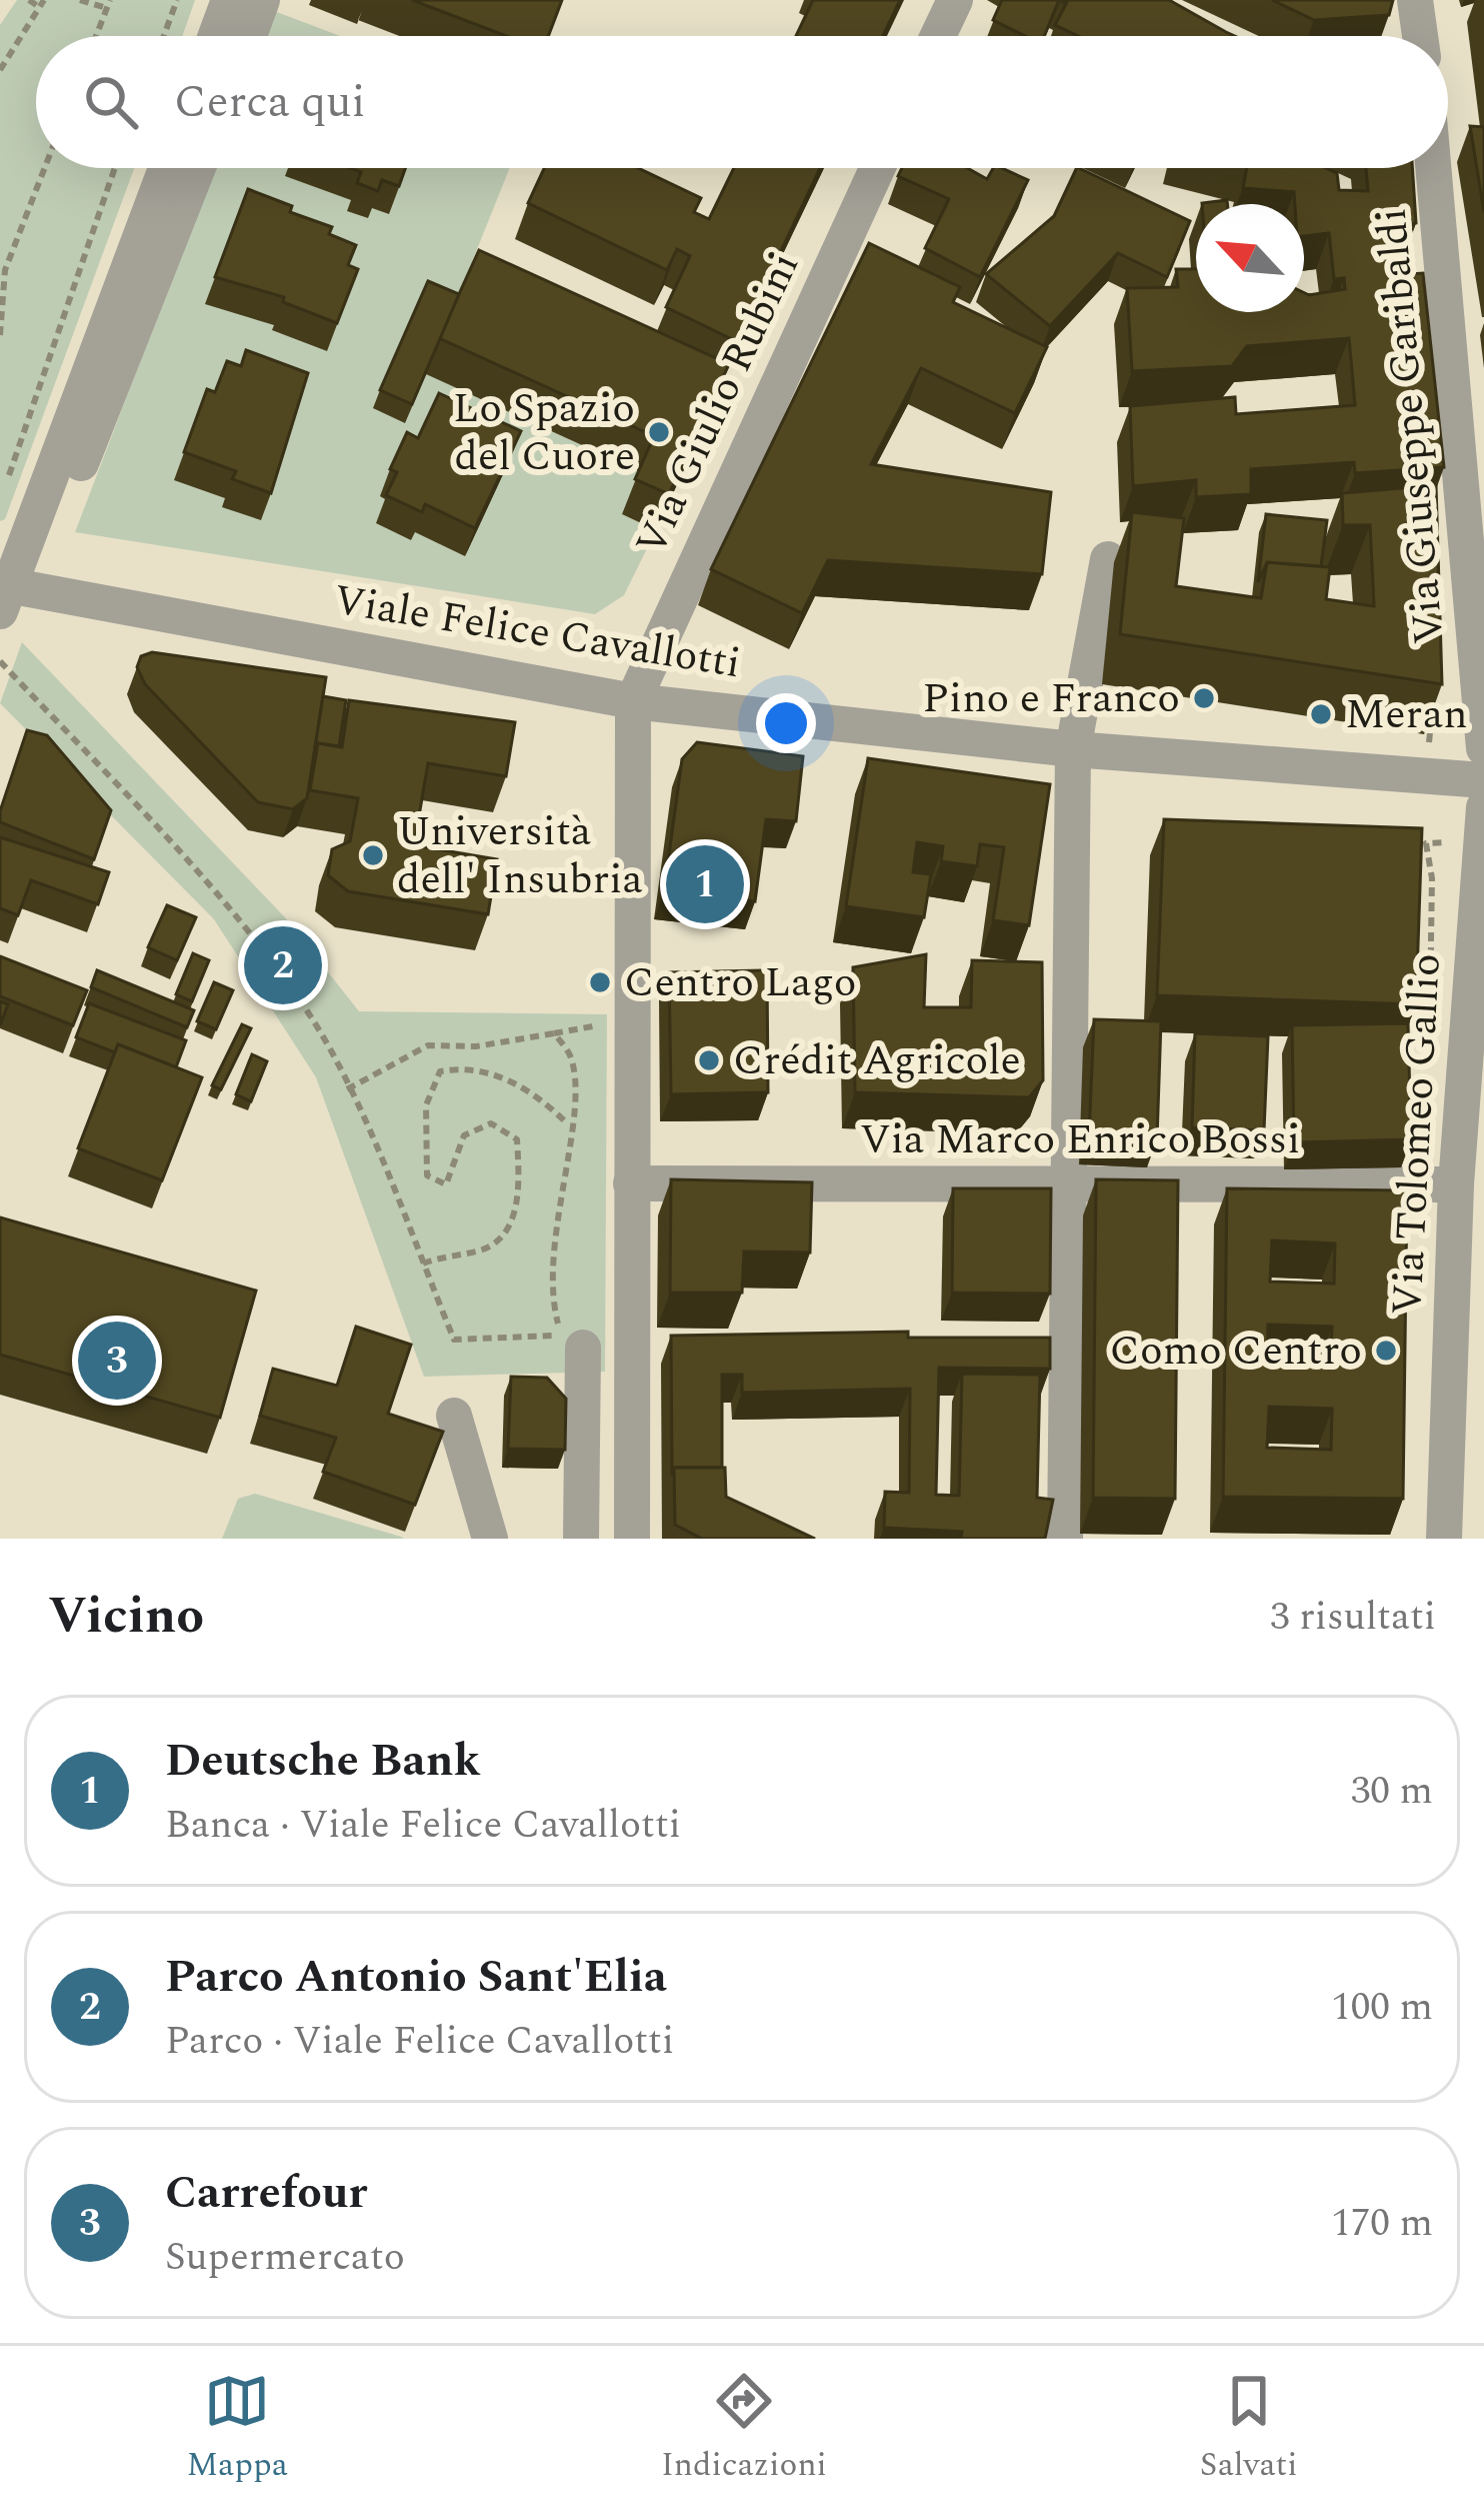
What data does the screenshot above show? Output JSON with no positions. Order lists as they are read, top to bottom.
{
  "streets": {
    "street": [
      "Via Giulio Rubini",
      "Via Giuseppe Garibaldi",
      "Viale Felice Cavallotti",
      "Via Tolomeo Gallio",
      "Via Marco Enrico Bossi"
    ]
  },
  "crossings": [
    ["Via Giulio Rubini", "Viale Felice Cavallotti"],
    ["Via Tolomeo Gallio", "Via Marco Enrico Bossi"]
  ],
  "places": [
    "Lo Spazio del Cuore",
    "Pino e Franco",
    "Meran",
    "Università dell' Insubria",
    "Centro Lago",
    "Crédit Agricole",
    "Como Centro"
  ],
  "north": "top left",
  "page": {
    "search": "Cerca qui",
    "pins": ["1", "2", "3"],
    "heading": ["Vicino", "3 risultati"],
    "list": [
      {
        "mark": "1",
        "name": "Deutsche Bank",
        "note": "Banca · Viale Felice Cavallotti",
        "value": "30 m"
      },
      {
        "mark": "2",
        "name": "Parco Antonio Sant'Elia",
        "note": "Parco · Viale Felice Cavallotti",
        "value": "100 m"
      },
      {
        "mark": "3",
        "name": "Carrefour",
        "note": "Supermercato",
        "value": "170 m"
      }
    ],
    "nav": ["Mappa", "Indicazioni", "Salvati"]
  }
}
